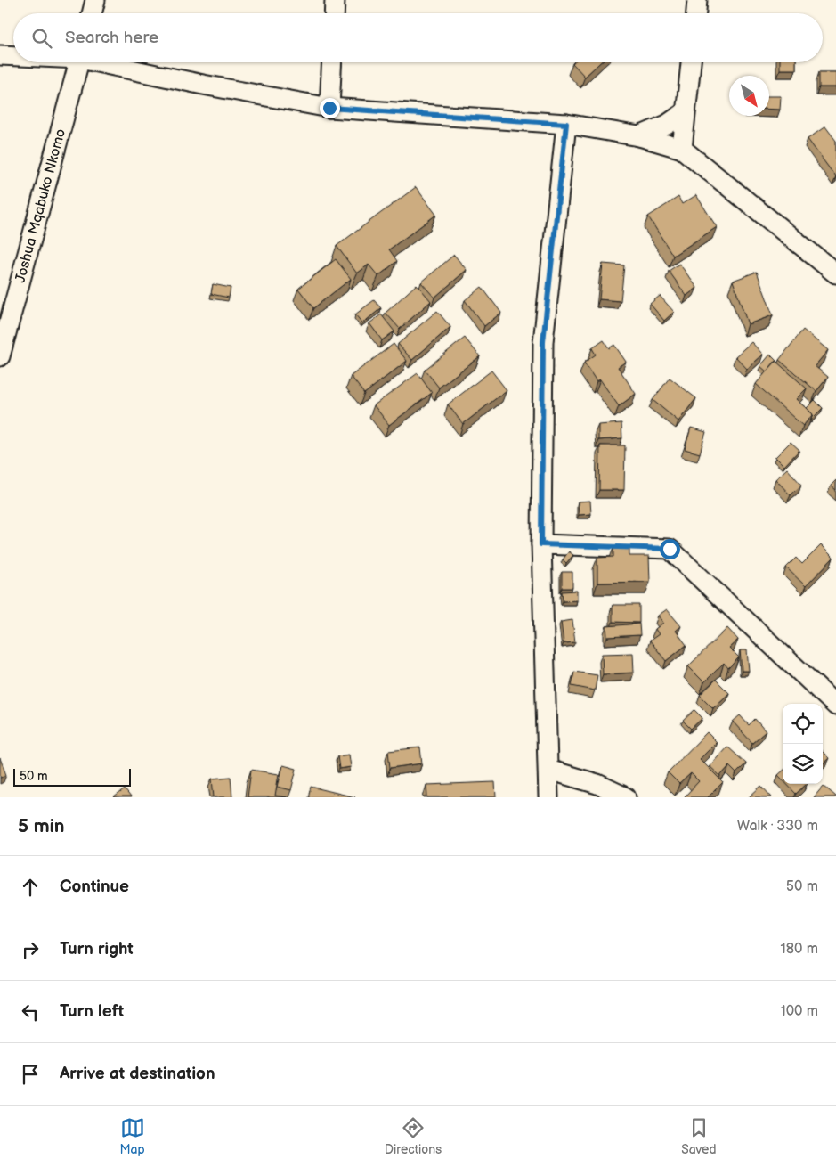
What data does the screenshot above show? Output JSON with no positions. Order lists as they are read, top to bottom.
{
  "streets": {
    "street": ["Joshua Mqabuko Nkomo"]
  },
  "scale_bar": "50 m",
  "north": "bottom right",
  "page": {
    "search": "Search here",
    "scale": "50 m",
    "heading": ["5 min", "Walk · 330 m"],
    "list": [
      ["Continue", "50 m"],
      ["Turn right", "180 m"],
      ["Turn left", "100 m"],
      "Arrive at destination"
    ],
    "nav": ["Map", "Directions", "Saved"]
  }
}
